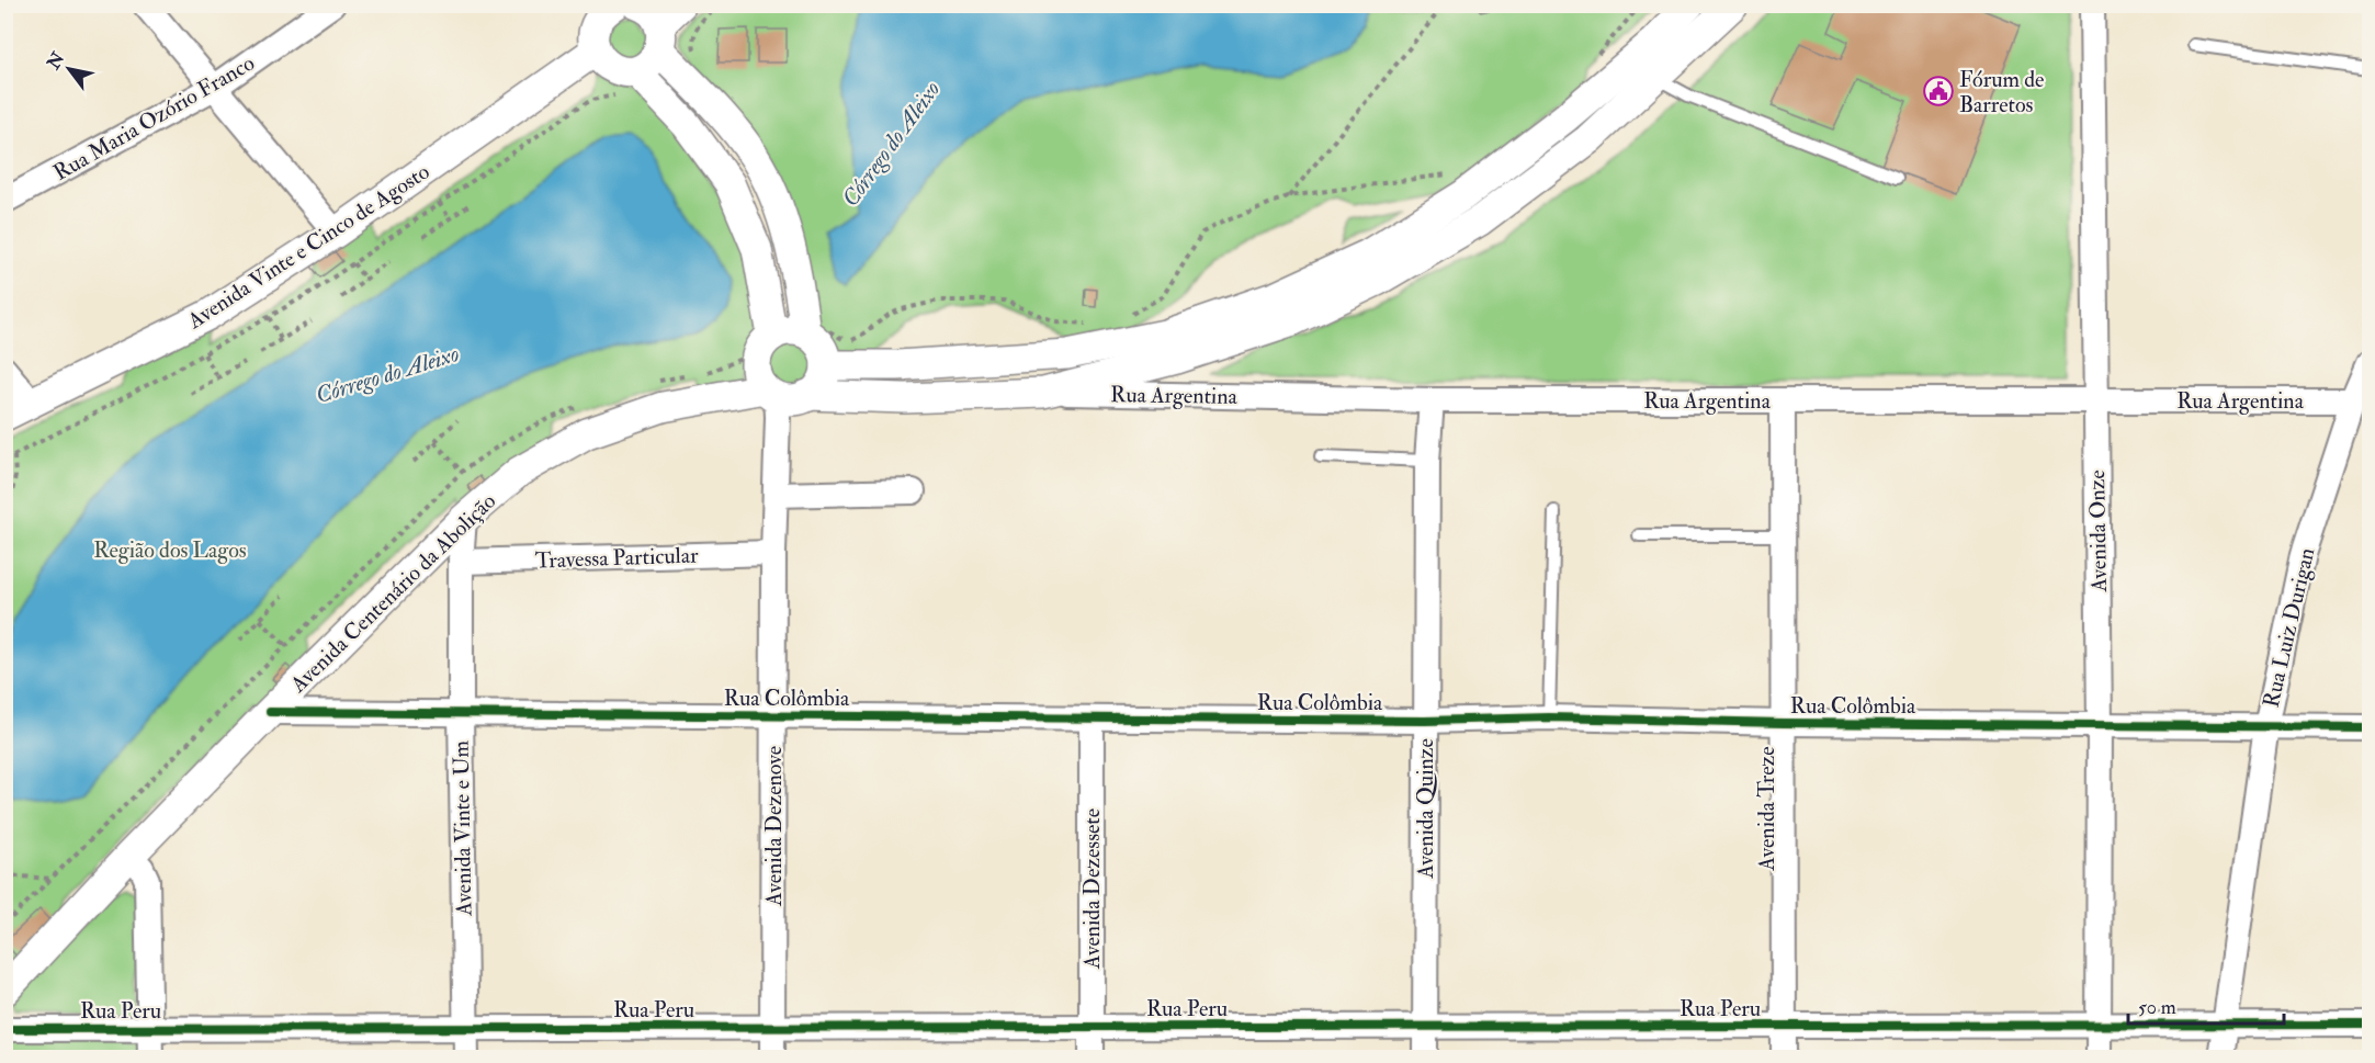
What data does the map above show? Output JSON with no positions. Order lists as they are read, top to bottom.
{
  "streets": {
    "street": [
      "Rua Maria Ozório Franco",
      "Avenida Vinte e Cinco de Agosto",
      "Rua Argentina",
      "Avenida Onze",
      "Travessa Particular",
      "Avenida Centenário da Abolição",
      "Rua Luiz Durigan",
      "Rua Colômbia",
      "Avenida Quinze",
      "Avenida Treze",
      "Avenida Dezenove",
      "Avenida Vinte e Um",
      "Avenida Dezessete",
      "Rua Peru"
    ]
  },
  "crossings": [
    ["Rua Argentina", "Avenida Onze"],
    ["Rua Argentina", "Rua Luiz Durigan"],
    ["Rua Argentina", "Avenida Quinze"],
    ["Rua Argentina", "Avenida Treze"],
    ["Avenida Onze", "Rua Colômbia"],
    ["Avenida Onze", "Rua Peru"],
    ["Travessa Particular", "Avenida Dezenove"],
    ["Travessa Particular", "Avenida Vinte e Um"],
    ["Avenida Centenário da Abolição", "Rua Colômbia"],
    ["Avenida Centenário da Abolição", "Avenida Dezenove"],
    ["Avenida Centenário da Abolição", "Avenida Vinte e Um"],
    ["Rua Luiz Durigan", "Rua Colômbia"],
    ["Rua Luiz Durigan", "Rua Peru"],
    ["Rua Colômbia", "Avenida Quinze"],
    ["Rua Colômbia", "Avenida Treze"],
    ["Rua Colômbia", "Avenida Dezenove"],
    ["Rua Colômbia", "Avenida Vinte e Um"],
    ["Rua Colômbia", "Avenida Dezessete"],
    ["Avenida Quinze", "Rua Peru"],
    ["Avenida Treze", "Rua Peru"],
    ["Avenida Dezenove", "Rua Peru"],
    ["Avenida Vinte e Um", "Rua Peru"],
    ["Avenida Dezessete", "Rua Peru"]
  ],
  "water": ["Córrego do Aleixo"],
  "parks": ["Região dos Lagos"],
  "places": {
    "public building": ["Fórum de Barretos"]
  },
  "scale_bar": "50 m",
  "north": "top left"
}
